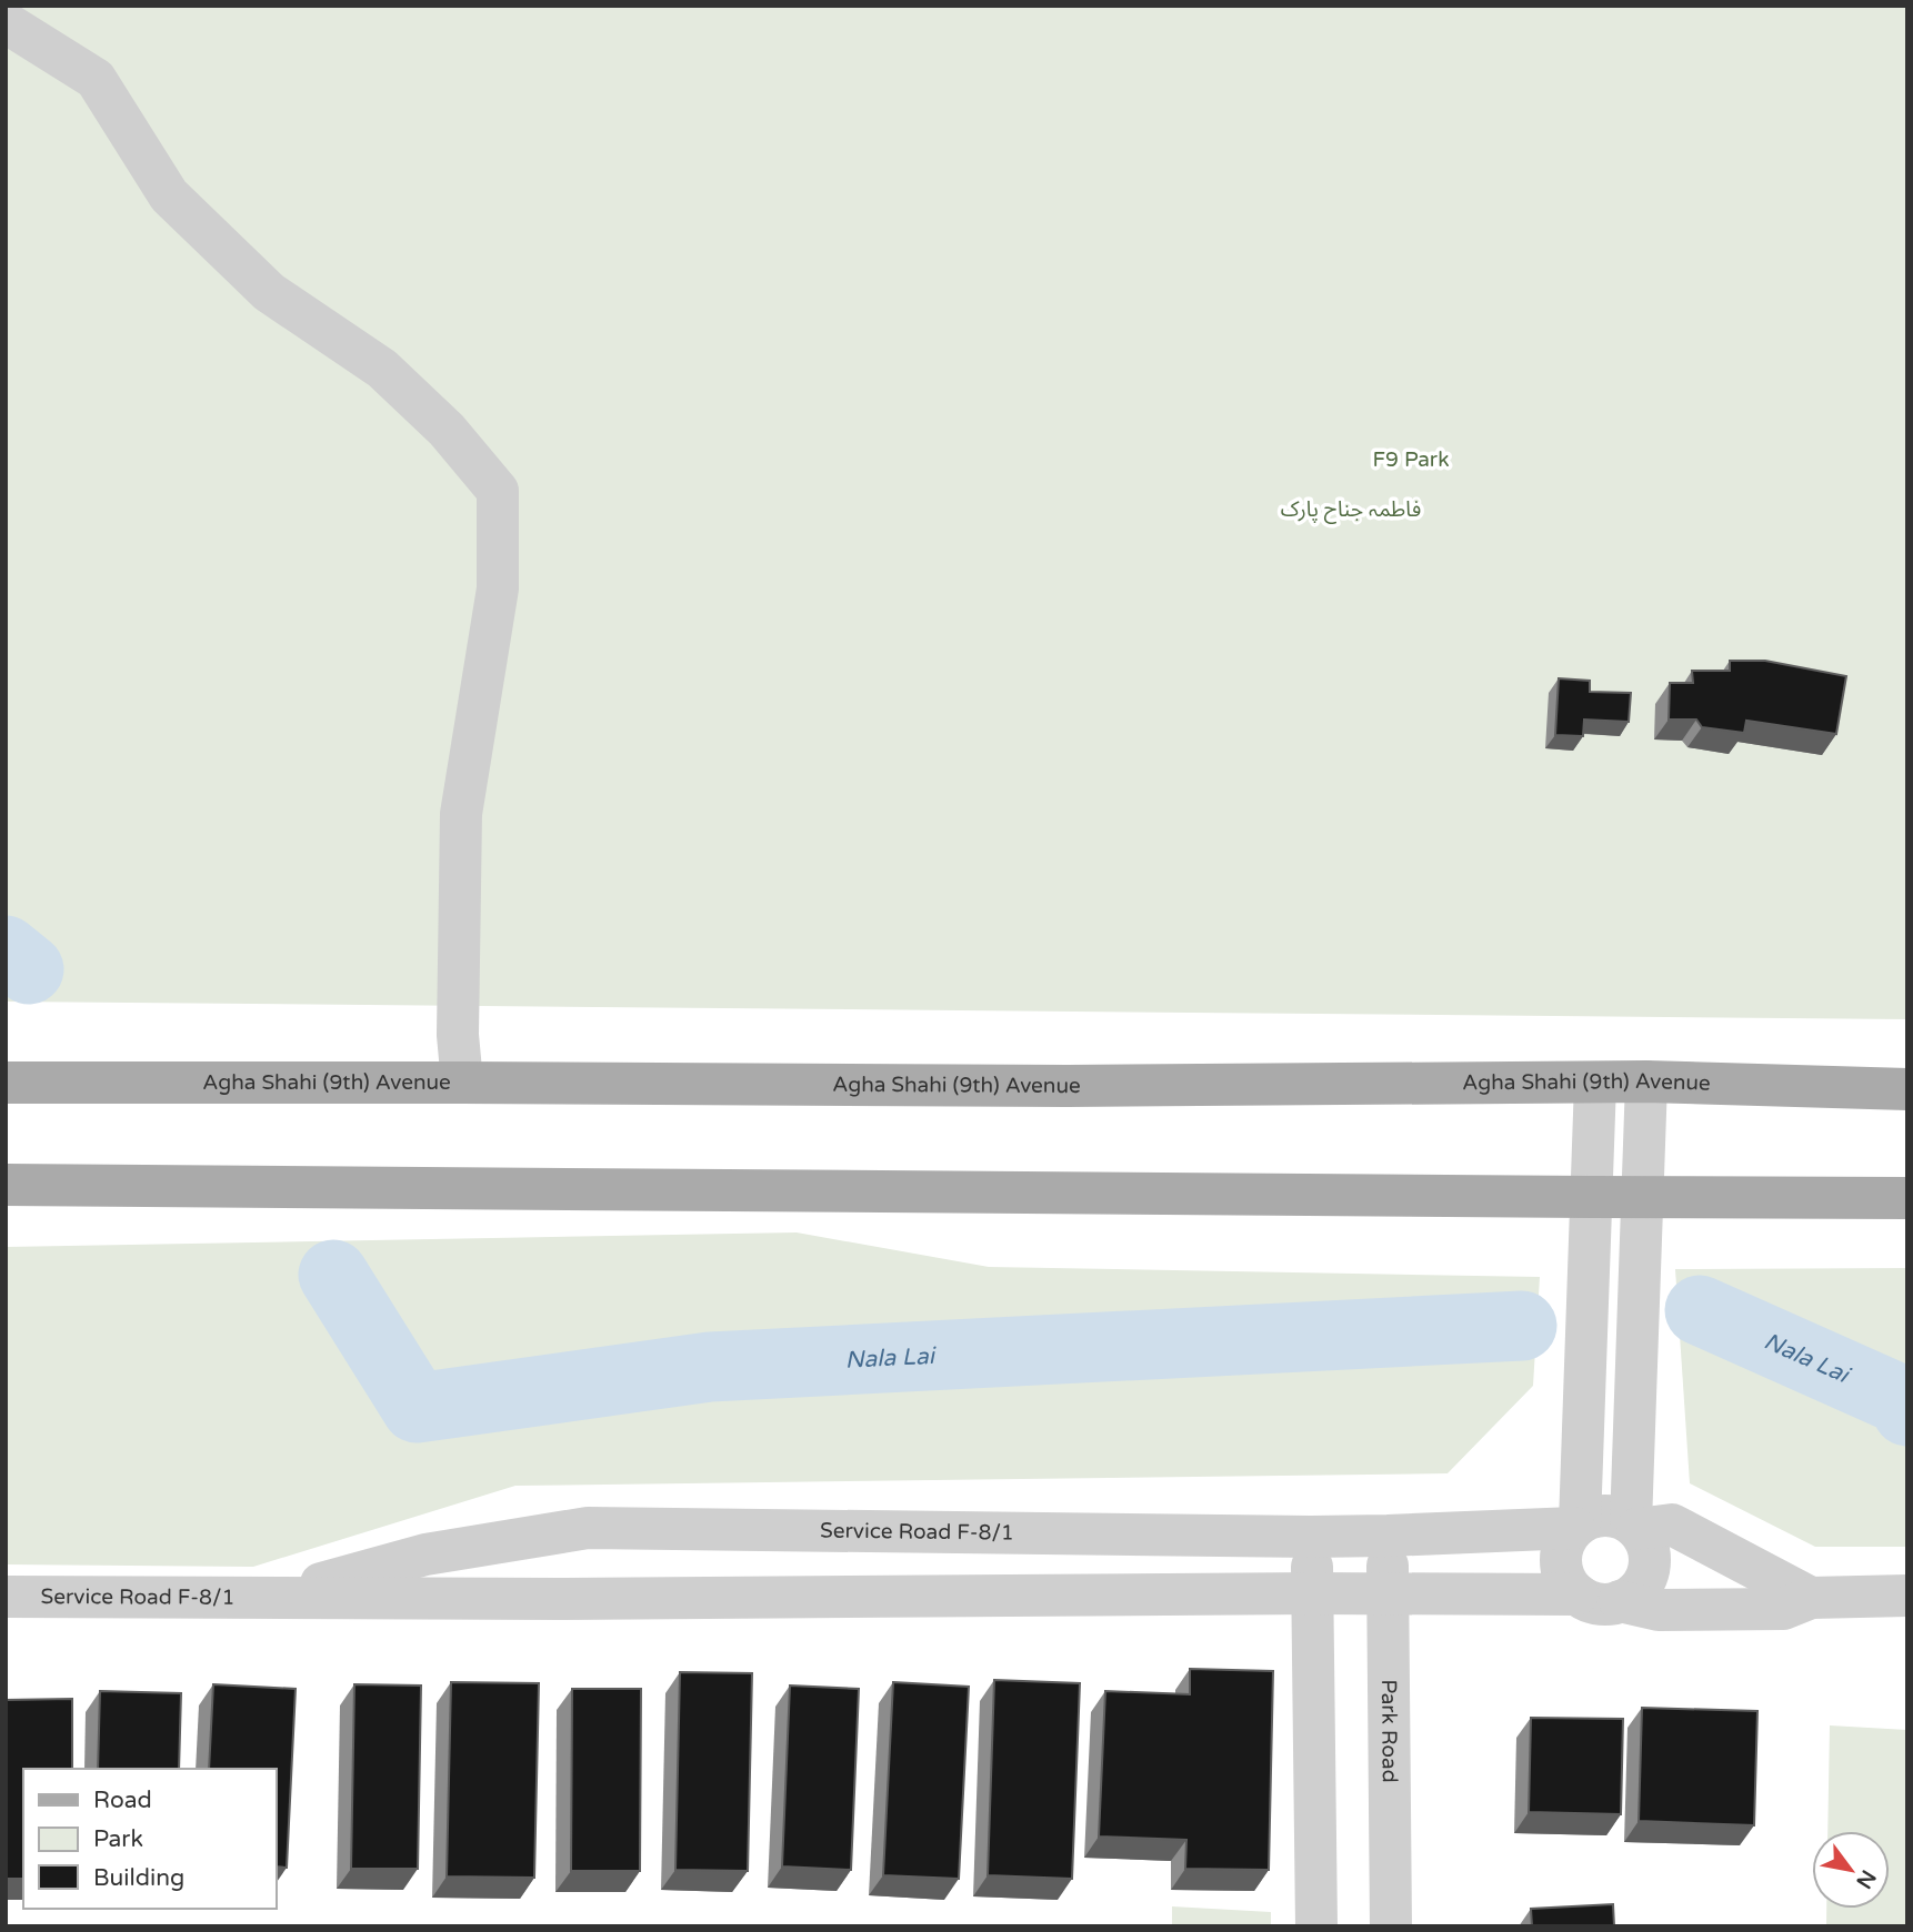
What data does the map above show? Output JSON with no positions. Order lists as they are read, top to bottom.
{
  "streets": {
    "main road": ["Agha Shahi (9th) Avenue"],
    "street": ["Service Road F-8/1", "Park Road"]
  },
  "crossings": [
    ["Service Road F-8/1", "Park Road"]
  ],
  "water": ["Nala Lai"],
  "parks": ["F9 Park", "فاطمہ جناح پارک"],
  "legend": ["Road", "Park", "Building"],
  "north": "bottom right"
}
